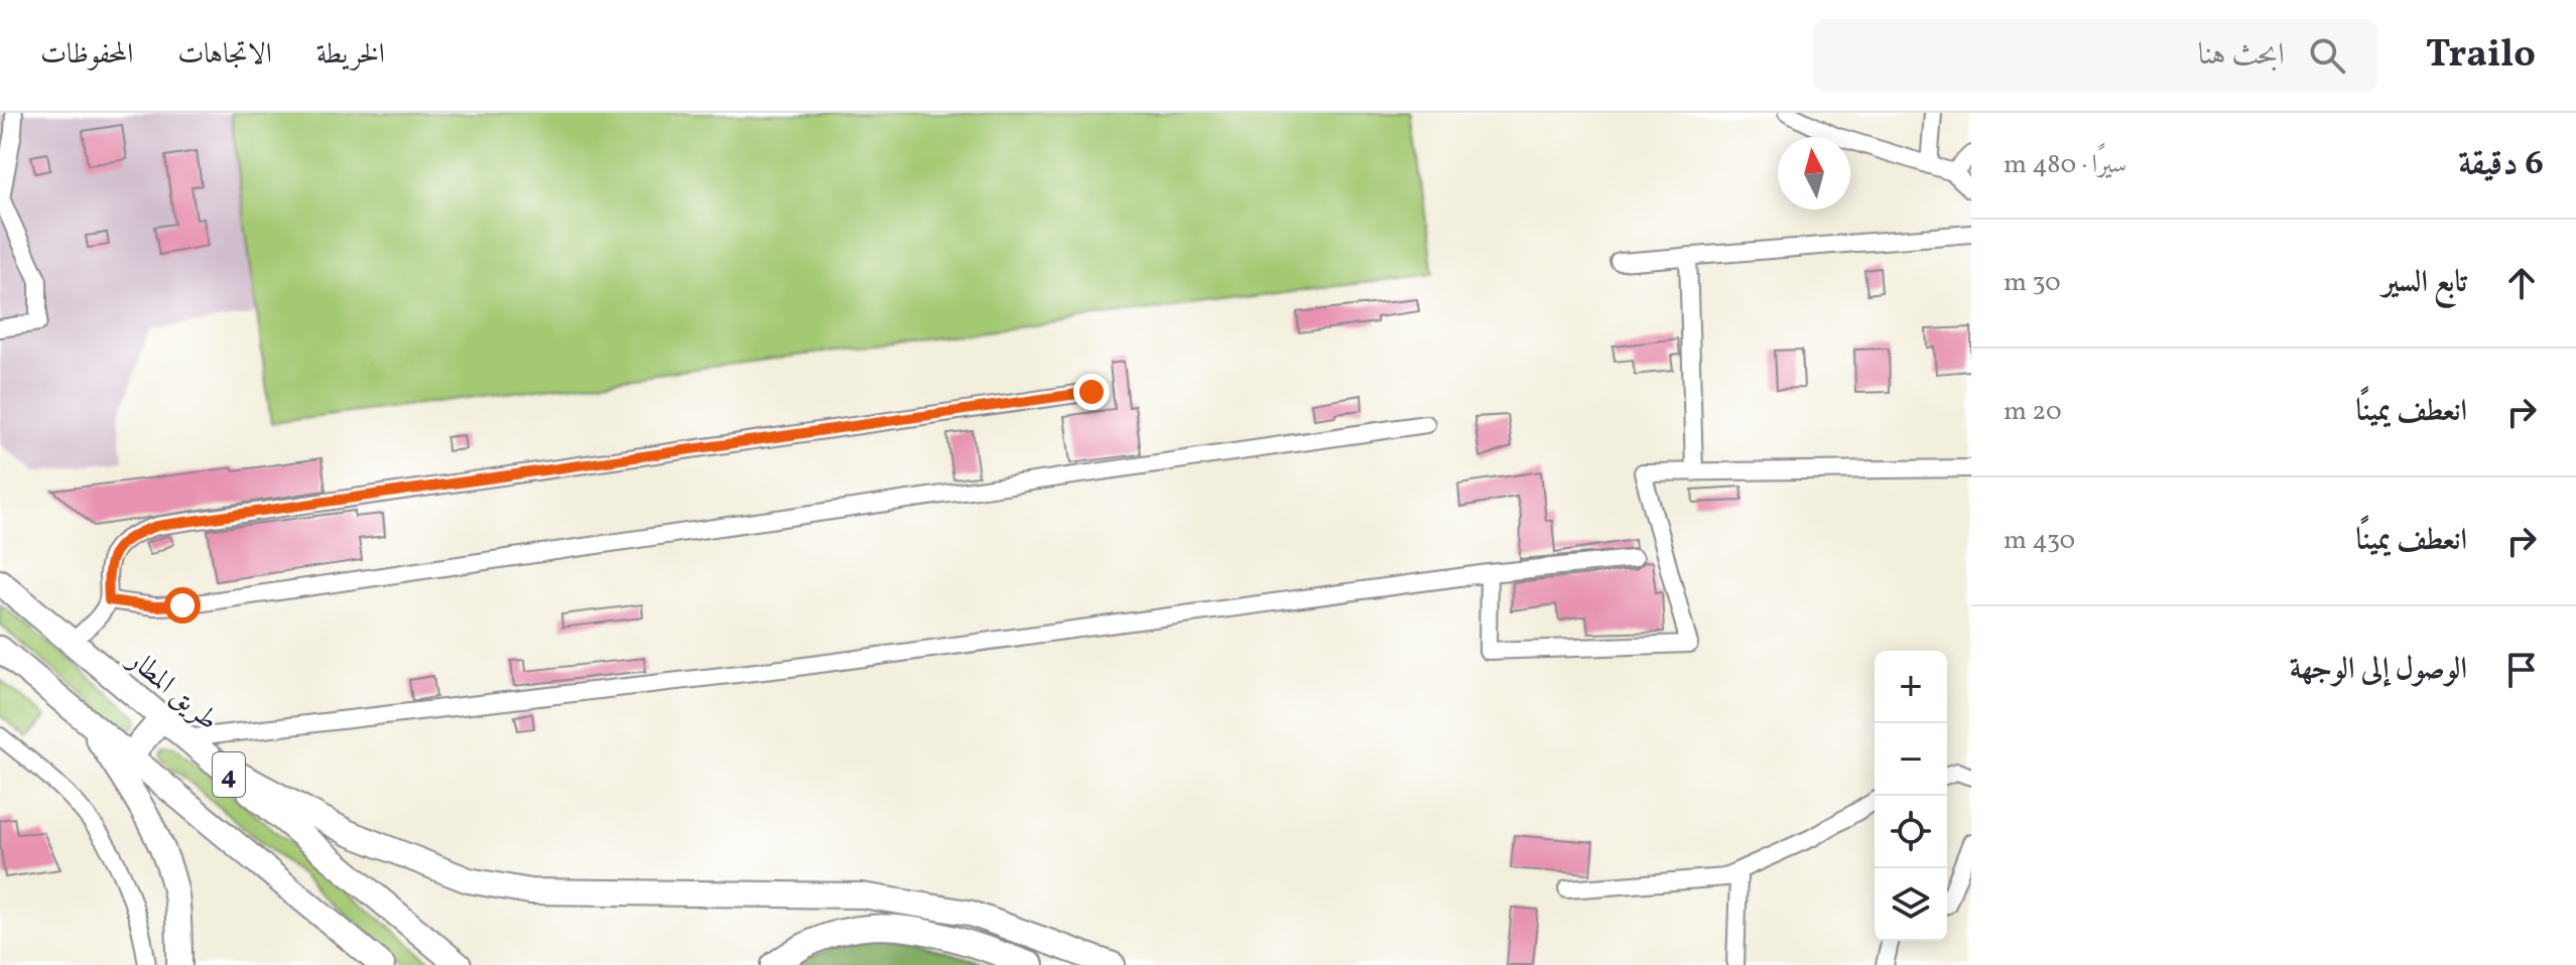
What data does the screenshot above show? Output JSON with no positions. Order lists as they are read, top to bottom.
{
  "streets": {
    "highway": ["طريق المطار", "4"]
  },
  "north": "top",
  "page": {
    "header": "Trailo",
    "search": "ابحث هنا",
    "nav": ["الخريطة", "الاتجاهات", "المحفوظات"],
    "heading": ["6 دقيقة", "سيرًا · 480 m"],
    "list": [
      ["تابع السير", "30 m"],
      ["انعطف يمينًا", "20 m"],
      ["انعطف يمينًا", "430 m"],
      "الوصول إلى الوجهة"
    ],
    "map_buttons": ["+", "−"]
  }
}
